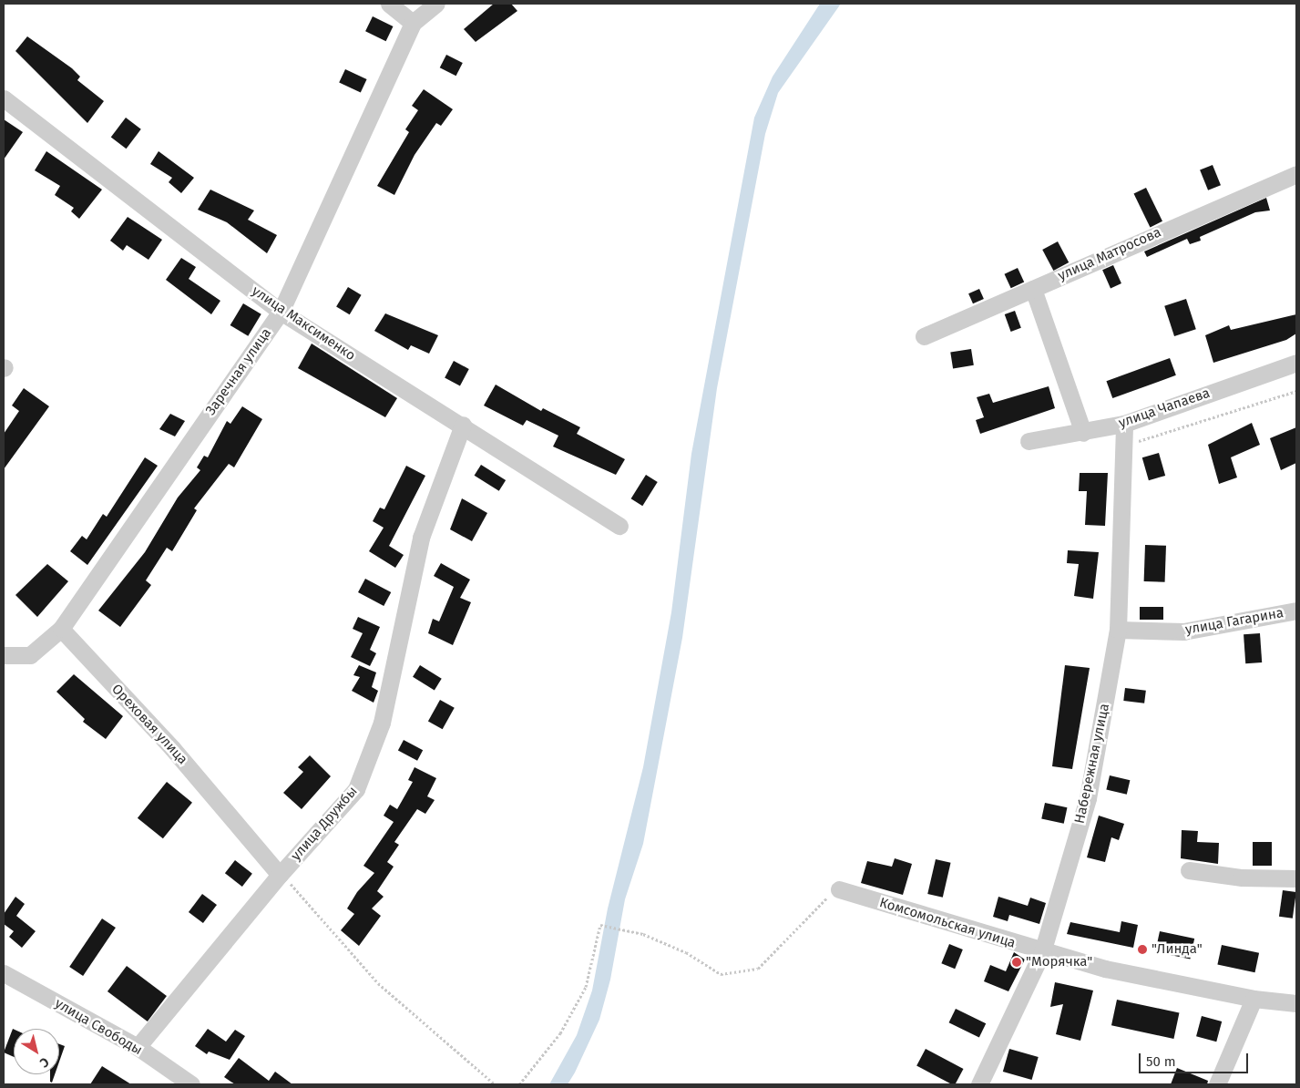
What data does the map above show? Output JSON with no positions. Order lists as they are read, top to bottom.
{
  "streets": {
    "street": [
      "улица Матросова",
      "улица Максименко",
      "Заречная улица",
      "улица Чапаева",
      "улица Гагарина",
      "Ореховая улица",
      "Набережная улица",
      "улица Дружбы",
      "Комсомольская улица",
      "улица Свободы"
    ]
  },
  "crossings": [
    ["улица Максименко", "Заречная улица"],
    ["улица Максименко", "улица Дружбы"],
    ["Заречная улица", "Ореховая улица"],
    ["улица Чапаева", "Набережная улица"],
    ["улица Гагарина", "Набережная улица"],
    ["Ореховая улица", "улица Дружбы"],
    ["Набережная улица", "Комсомольская улица"],
    ["улица Дружбы", "улица Свободы"]
  ],
  "places": ["\"Линда\"", "\"Морячка\""],
  "scale_bar": "50 m",
  "north": "bottom right"
}
